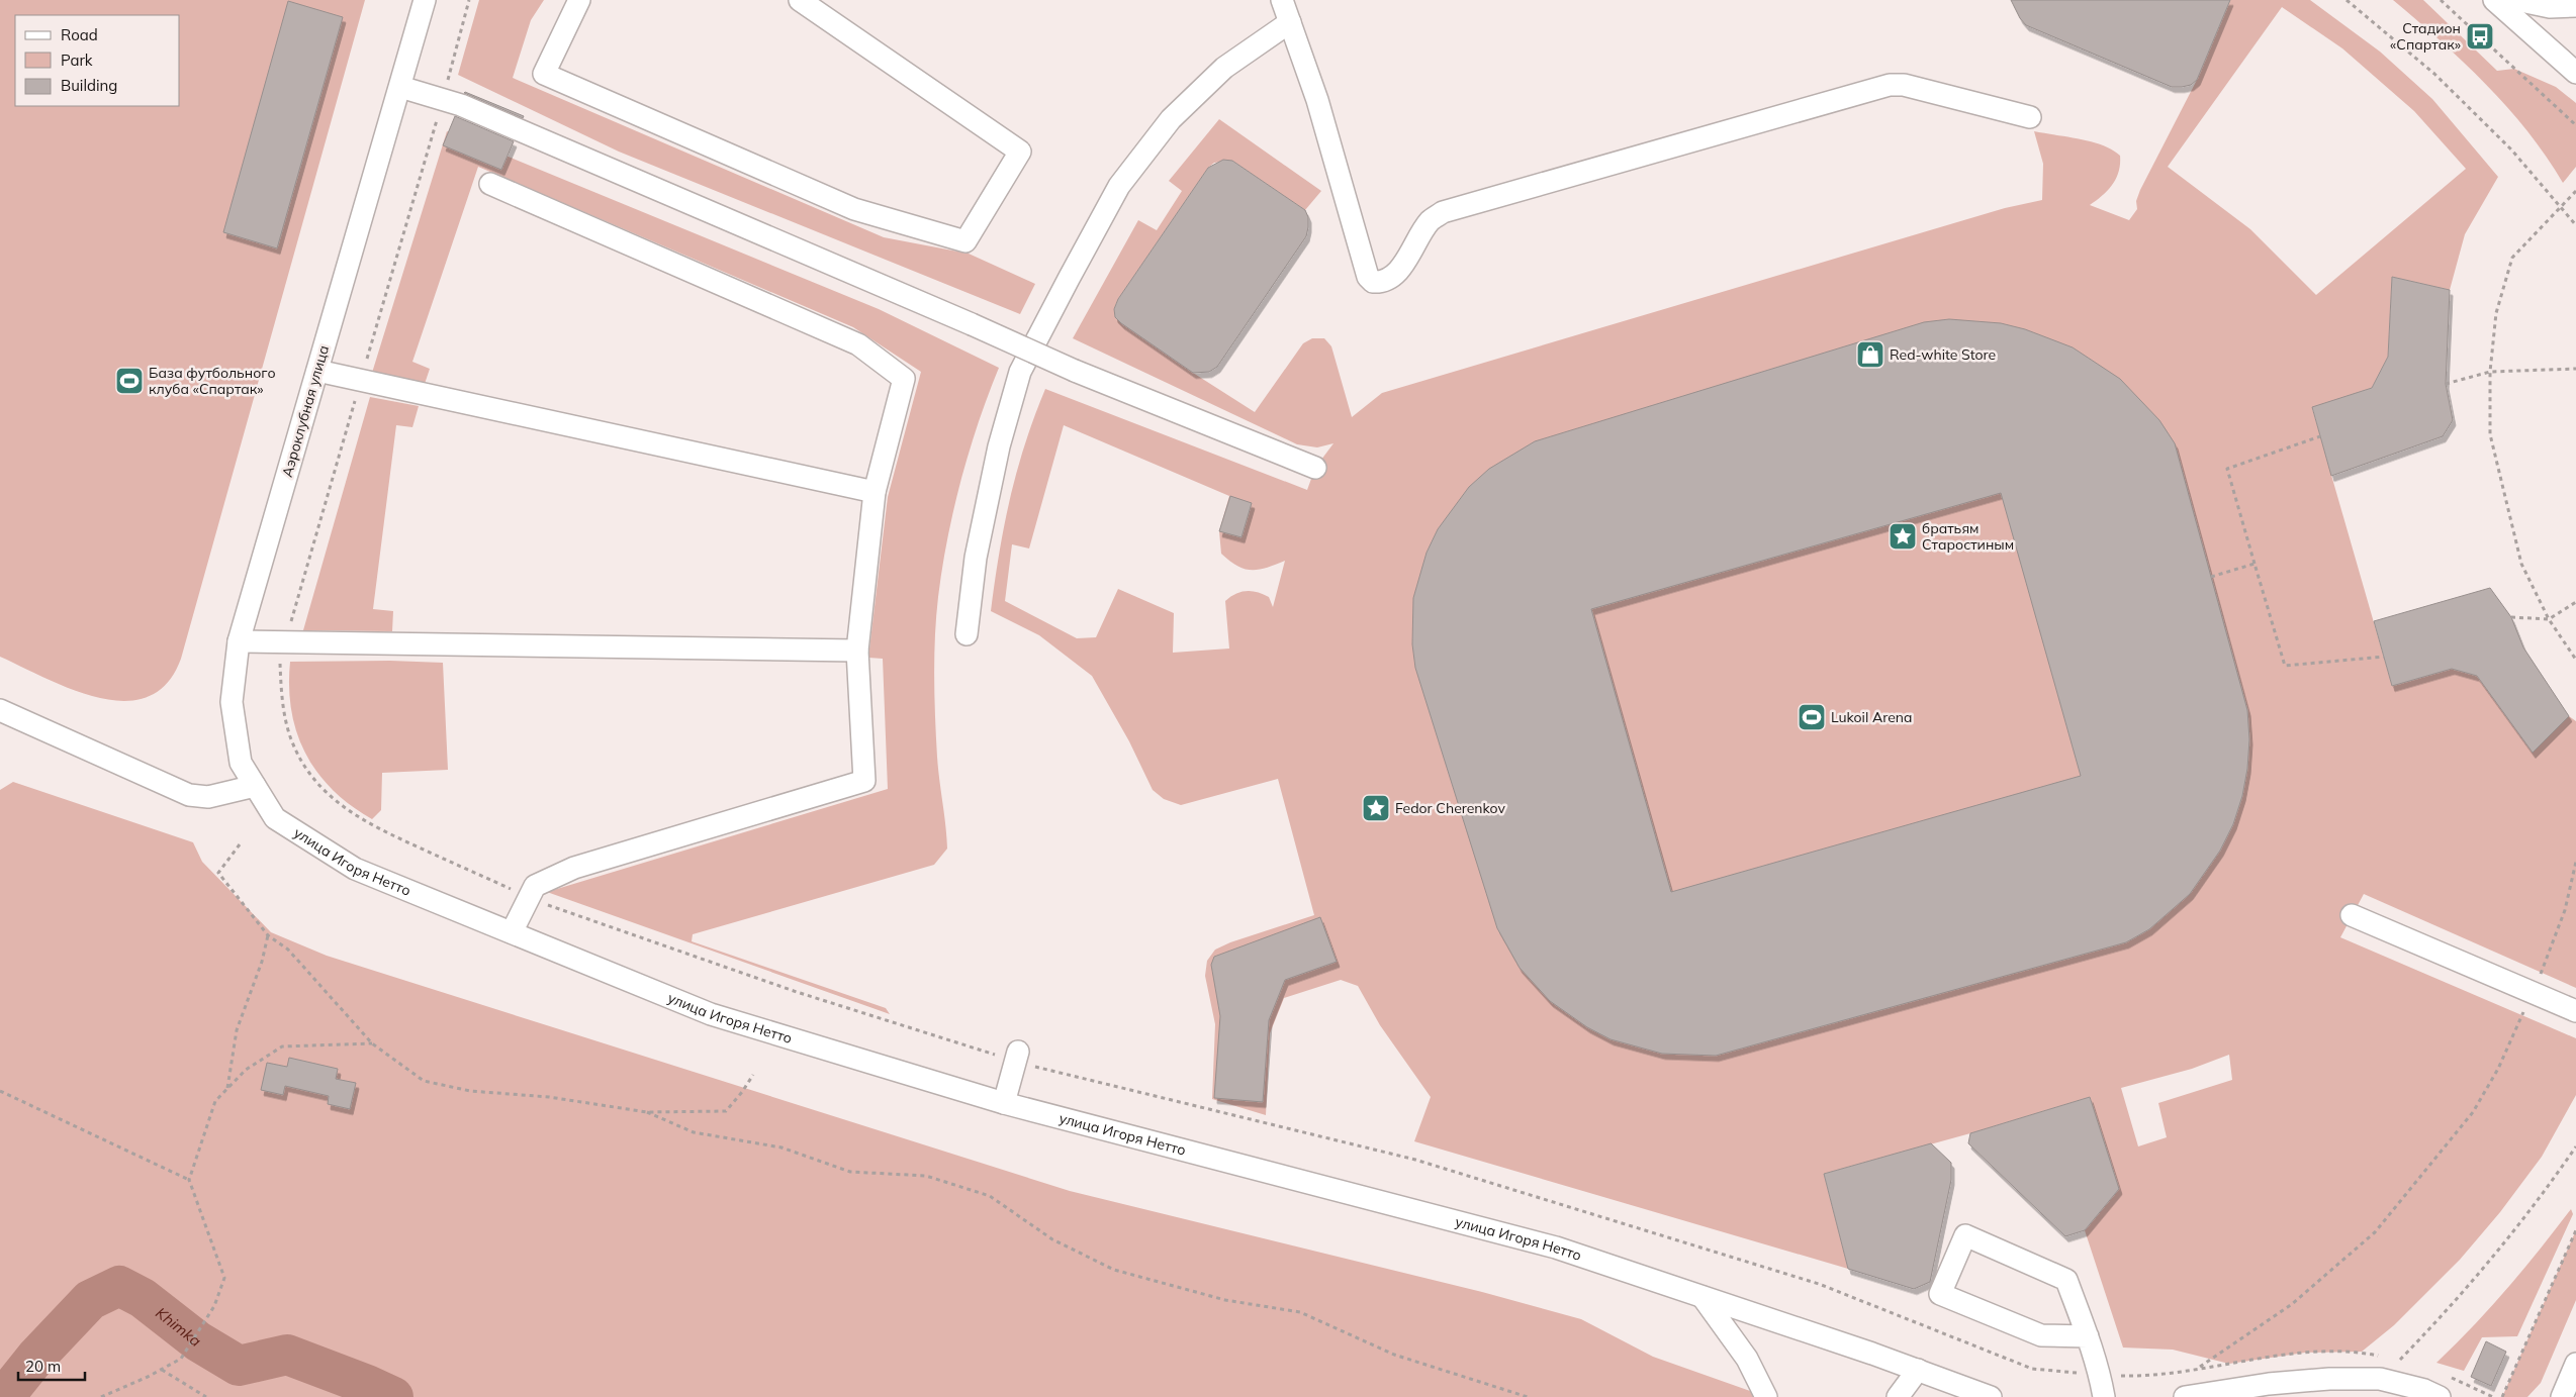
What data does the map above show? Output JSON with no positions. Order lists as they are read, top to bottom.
{
  "streets": {
    "street": ["Аэроклубная улица", "улица Игоря Нетто"]
  },
  "crossings": [
    ["Аэроклубная улица", "улица Игоря Нетто"]
  ],
  "water": ["Khimka"],
  "places": {
    "bus stop": ["Стадион «Спартак»"],
    "shop": ["Red-white Store"],
    "sports": ["База футбольного клуба «Спартак»", "Lukoil Arena"],
    "place": ["братьям Старостиным", "Fedor Cherenkov"]
  },
  "legend": ["Road", "Park", "Building"],
  "scale_bar": "20 m"
}
